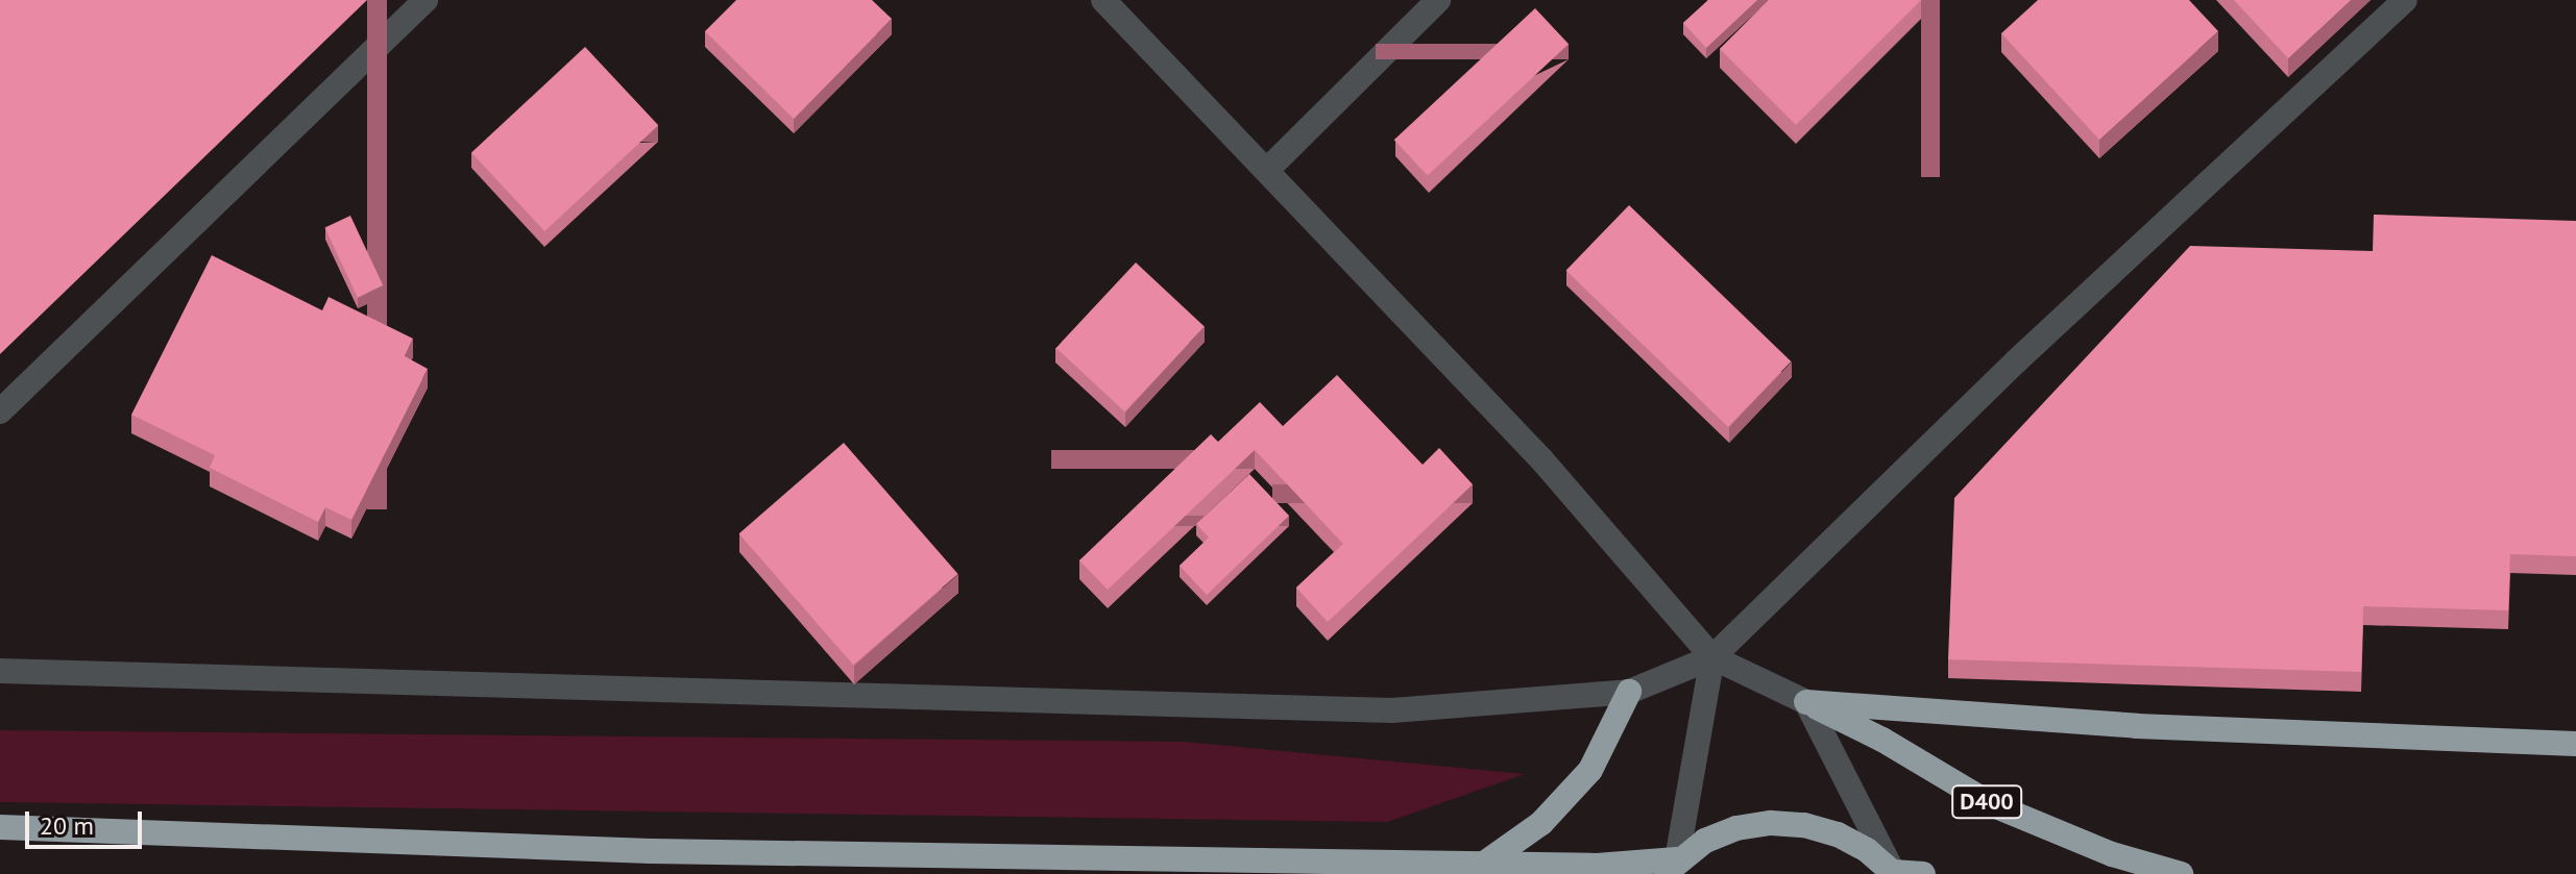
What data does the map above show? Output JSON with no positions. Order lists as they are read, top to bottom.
{
  "streets": {
    "highway": ["D400"]
  },
  "scale_bar": "20 m"
}
